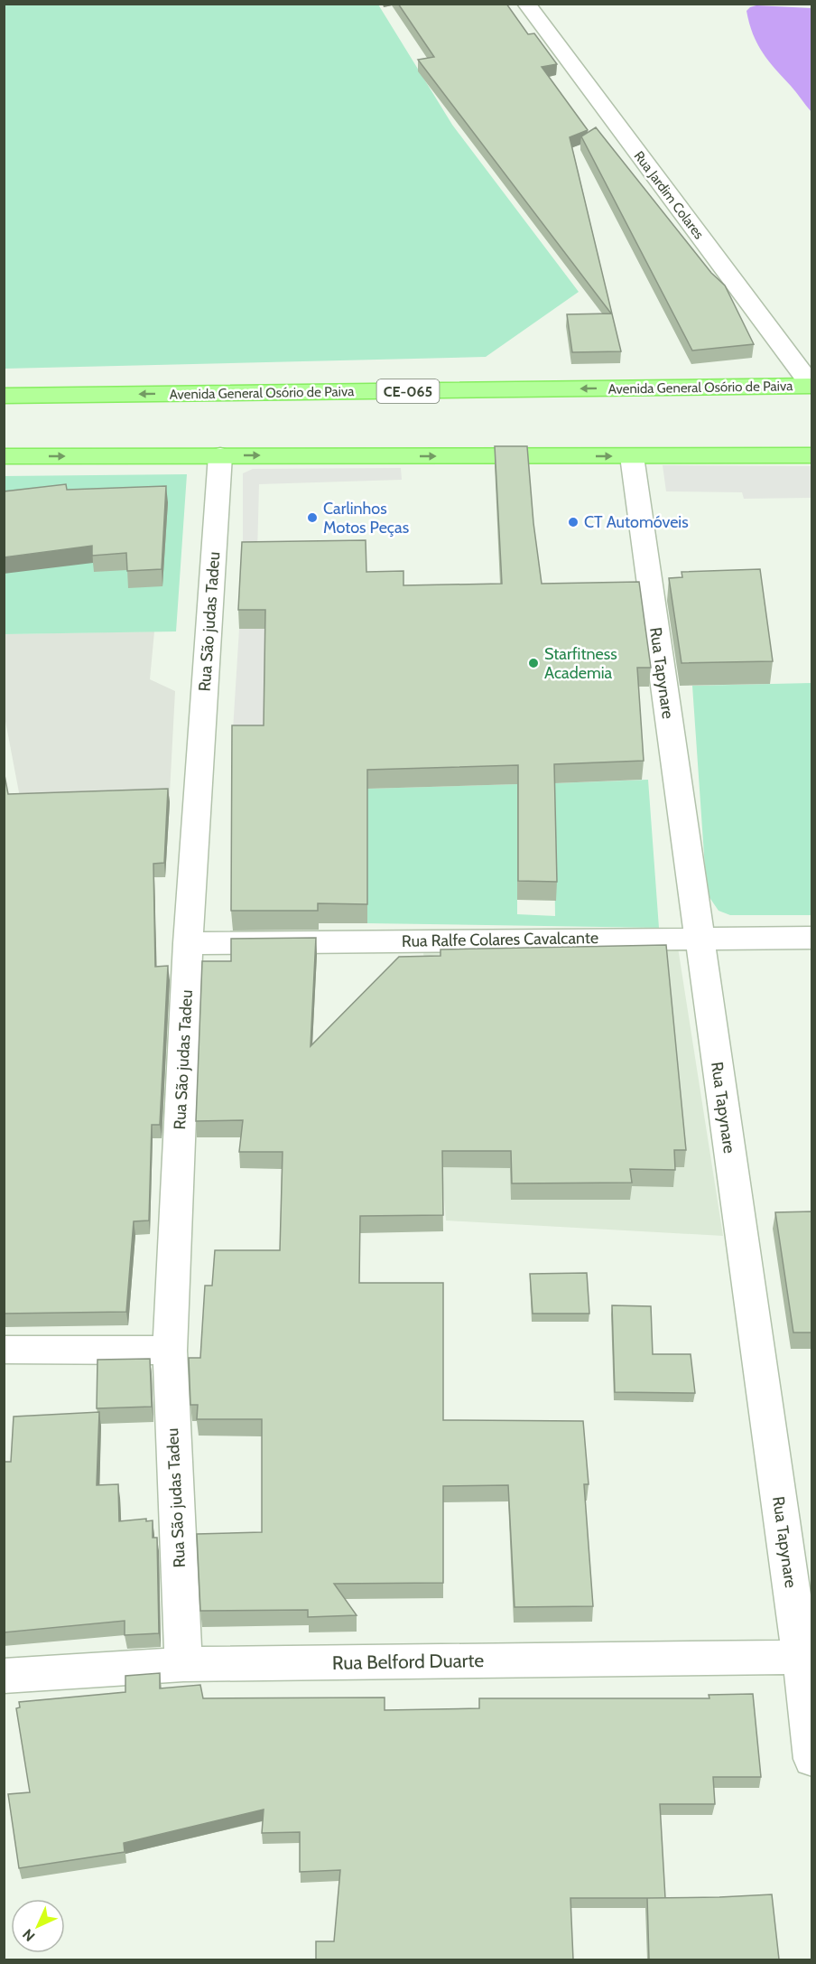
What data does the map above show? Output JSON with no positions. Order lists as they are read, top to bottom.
{
  "streets": {
    "main road": ["Avenida General Osório de Paiva", "CE-065"],
    "street": [
      "Rua Jardim Colares",
      "Rua São judas Tadeu",
      "Rua Tapynare",
      "Rua Ralfe Colares Cavalcante",
      "Rua Belford Duarte"
    ]
  },
  "crossings": [
    ["Rua Jardim Colares", "Avenida General Osório de Paiva"],
    ["Rua São judas Tadeu", "Rua Ralfe Colares Cavalcante"],
    ["Rua São judas Tadeu", "Rua Belford Duarte"],
    ["Rua Tapynare", "Rua Ralfe Colares Cavalcante"],
    ["Rua Tapynare", "Rua Belford Duarte"]
  ],
  "places": ["Carlinhos Motos Peças", "CT Automóveis", "Starfitness Academia"],
  "north": "bottom left"
}
